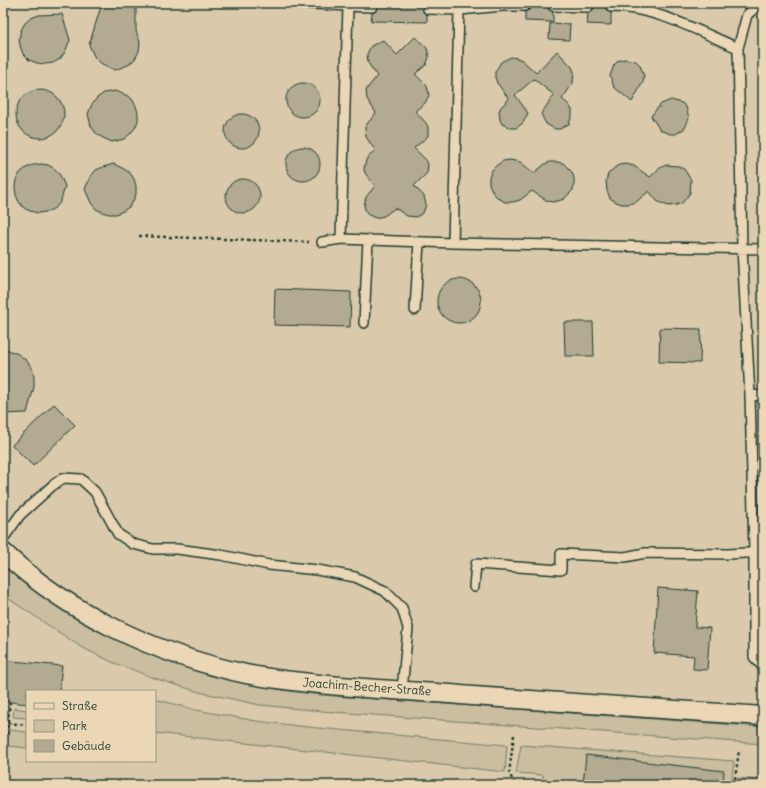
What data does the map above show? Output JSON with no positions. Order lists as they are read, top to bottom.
{
  "streets": {
    "street": ["Joachim-Becher-Straße"]
  },
  "legend": ["Straße", "Park", "Gebäude"]
}
